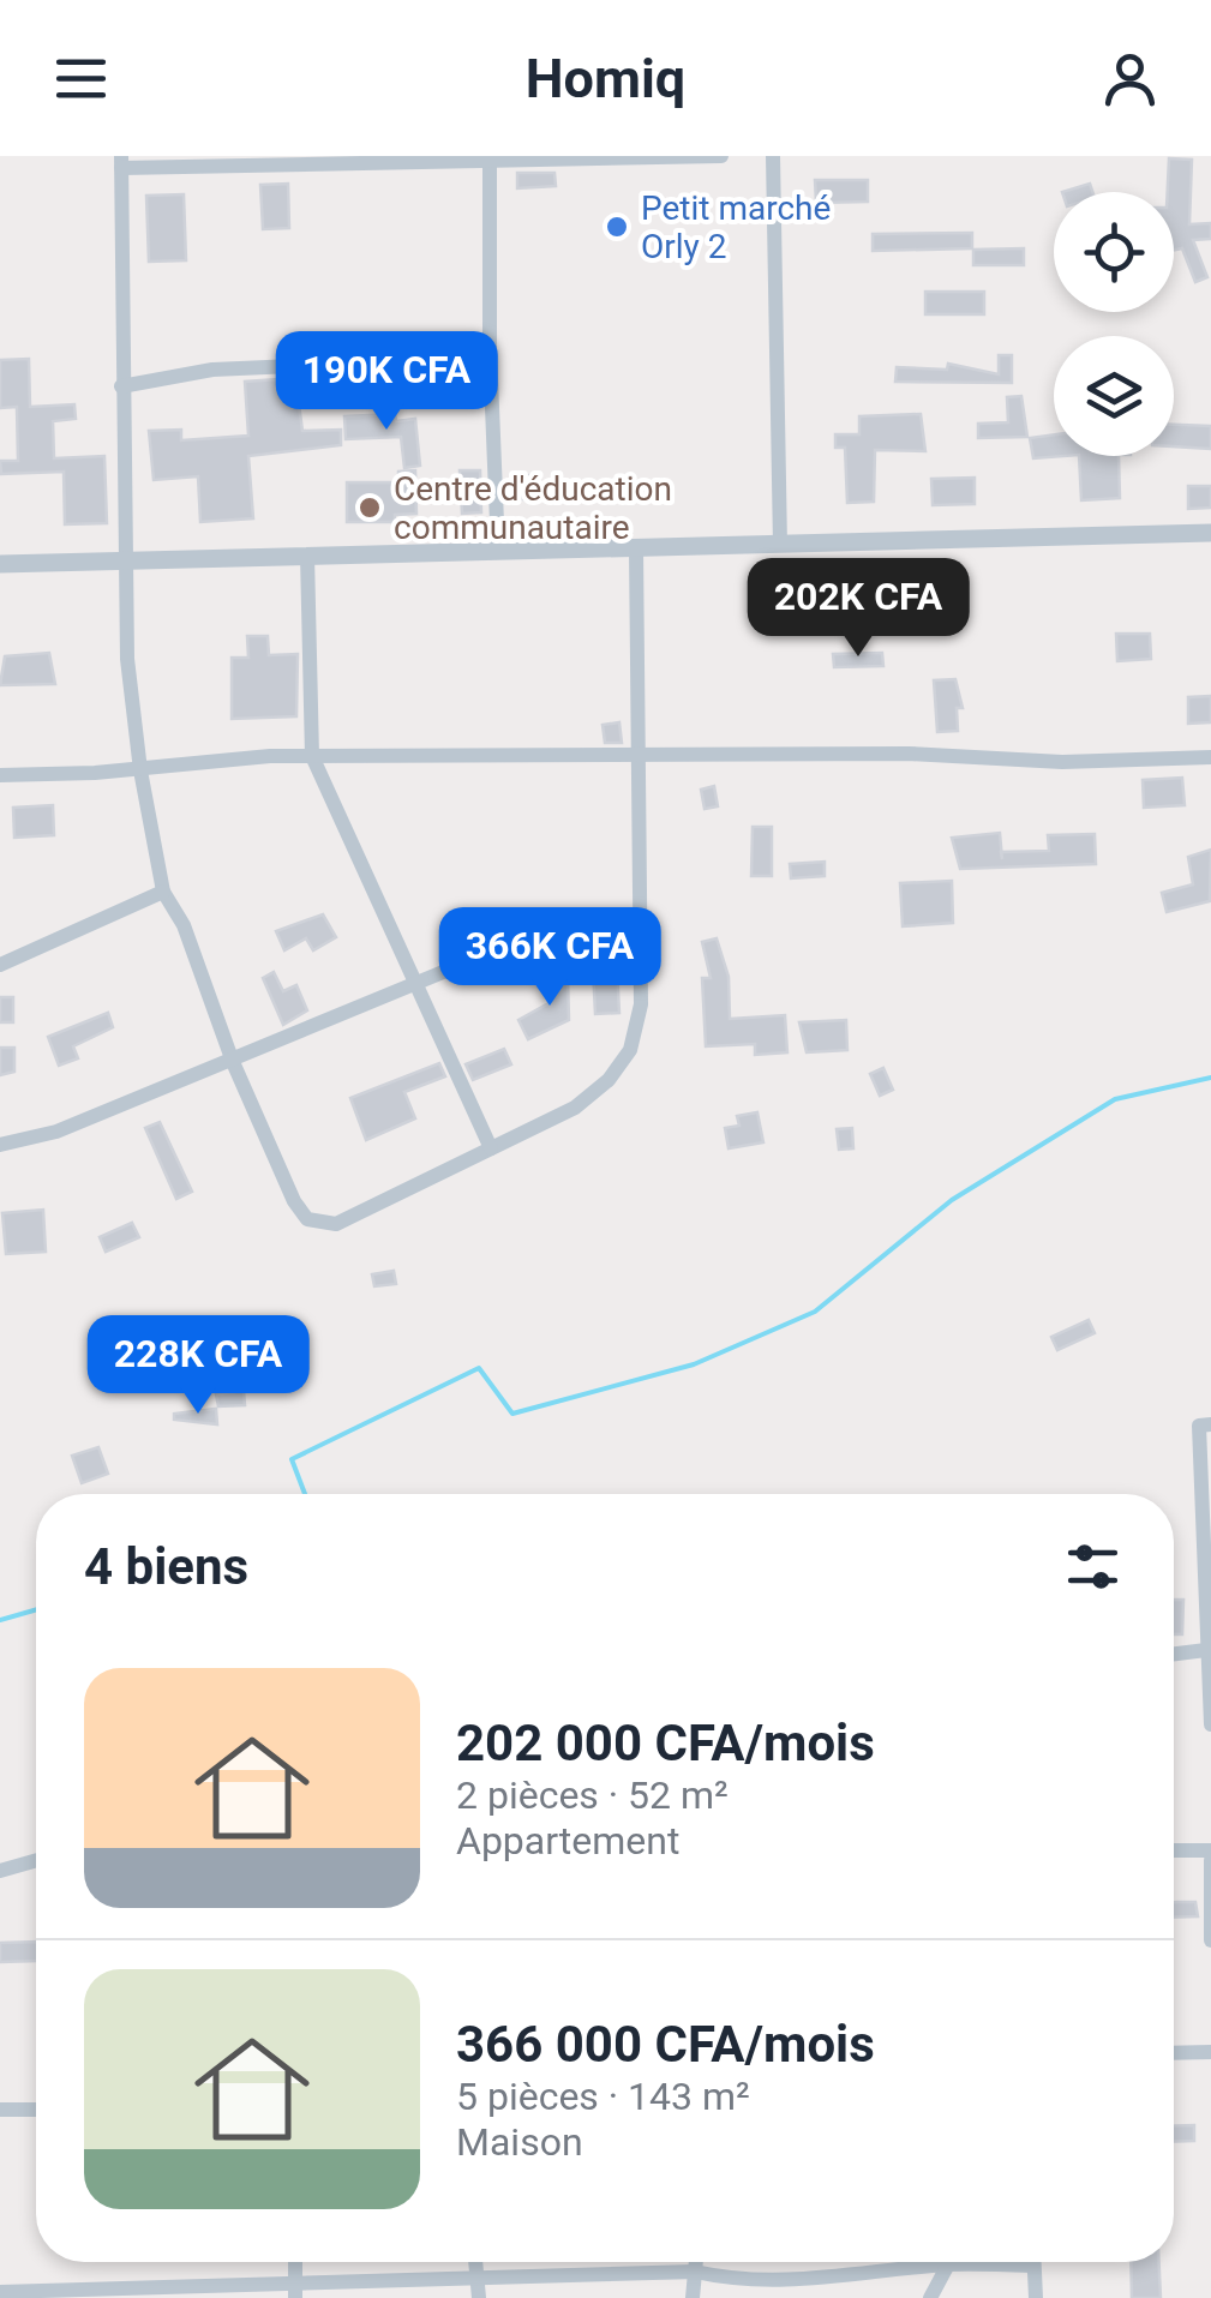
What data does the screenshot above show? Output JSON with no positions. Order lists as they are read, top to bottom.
{
  "places": ["Petit marché Orly 2", "Centre d'éducation communautaire"],
  "page": {
    "header": "Homiq",
    "price": [
      "190K CFA",
      "202K CFA",
      "366K CFA",
      "228K CFA"
    ],
    "heading": "4 biens",
    "list": [
      {
        "name": "202 000 CFA/mois",
        "note": "2 pièces · 52 m² · Appartement"
      },
      {
        "name": "366 000 CFA/mois",
        "note": "5 pièces · 143 m² · Maison"
      }
    ]
  }
}
